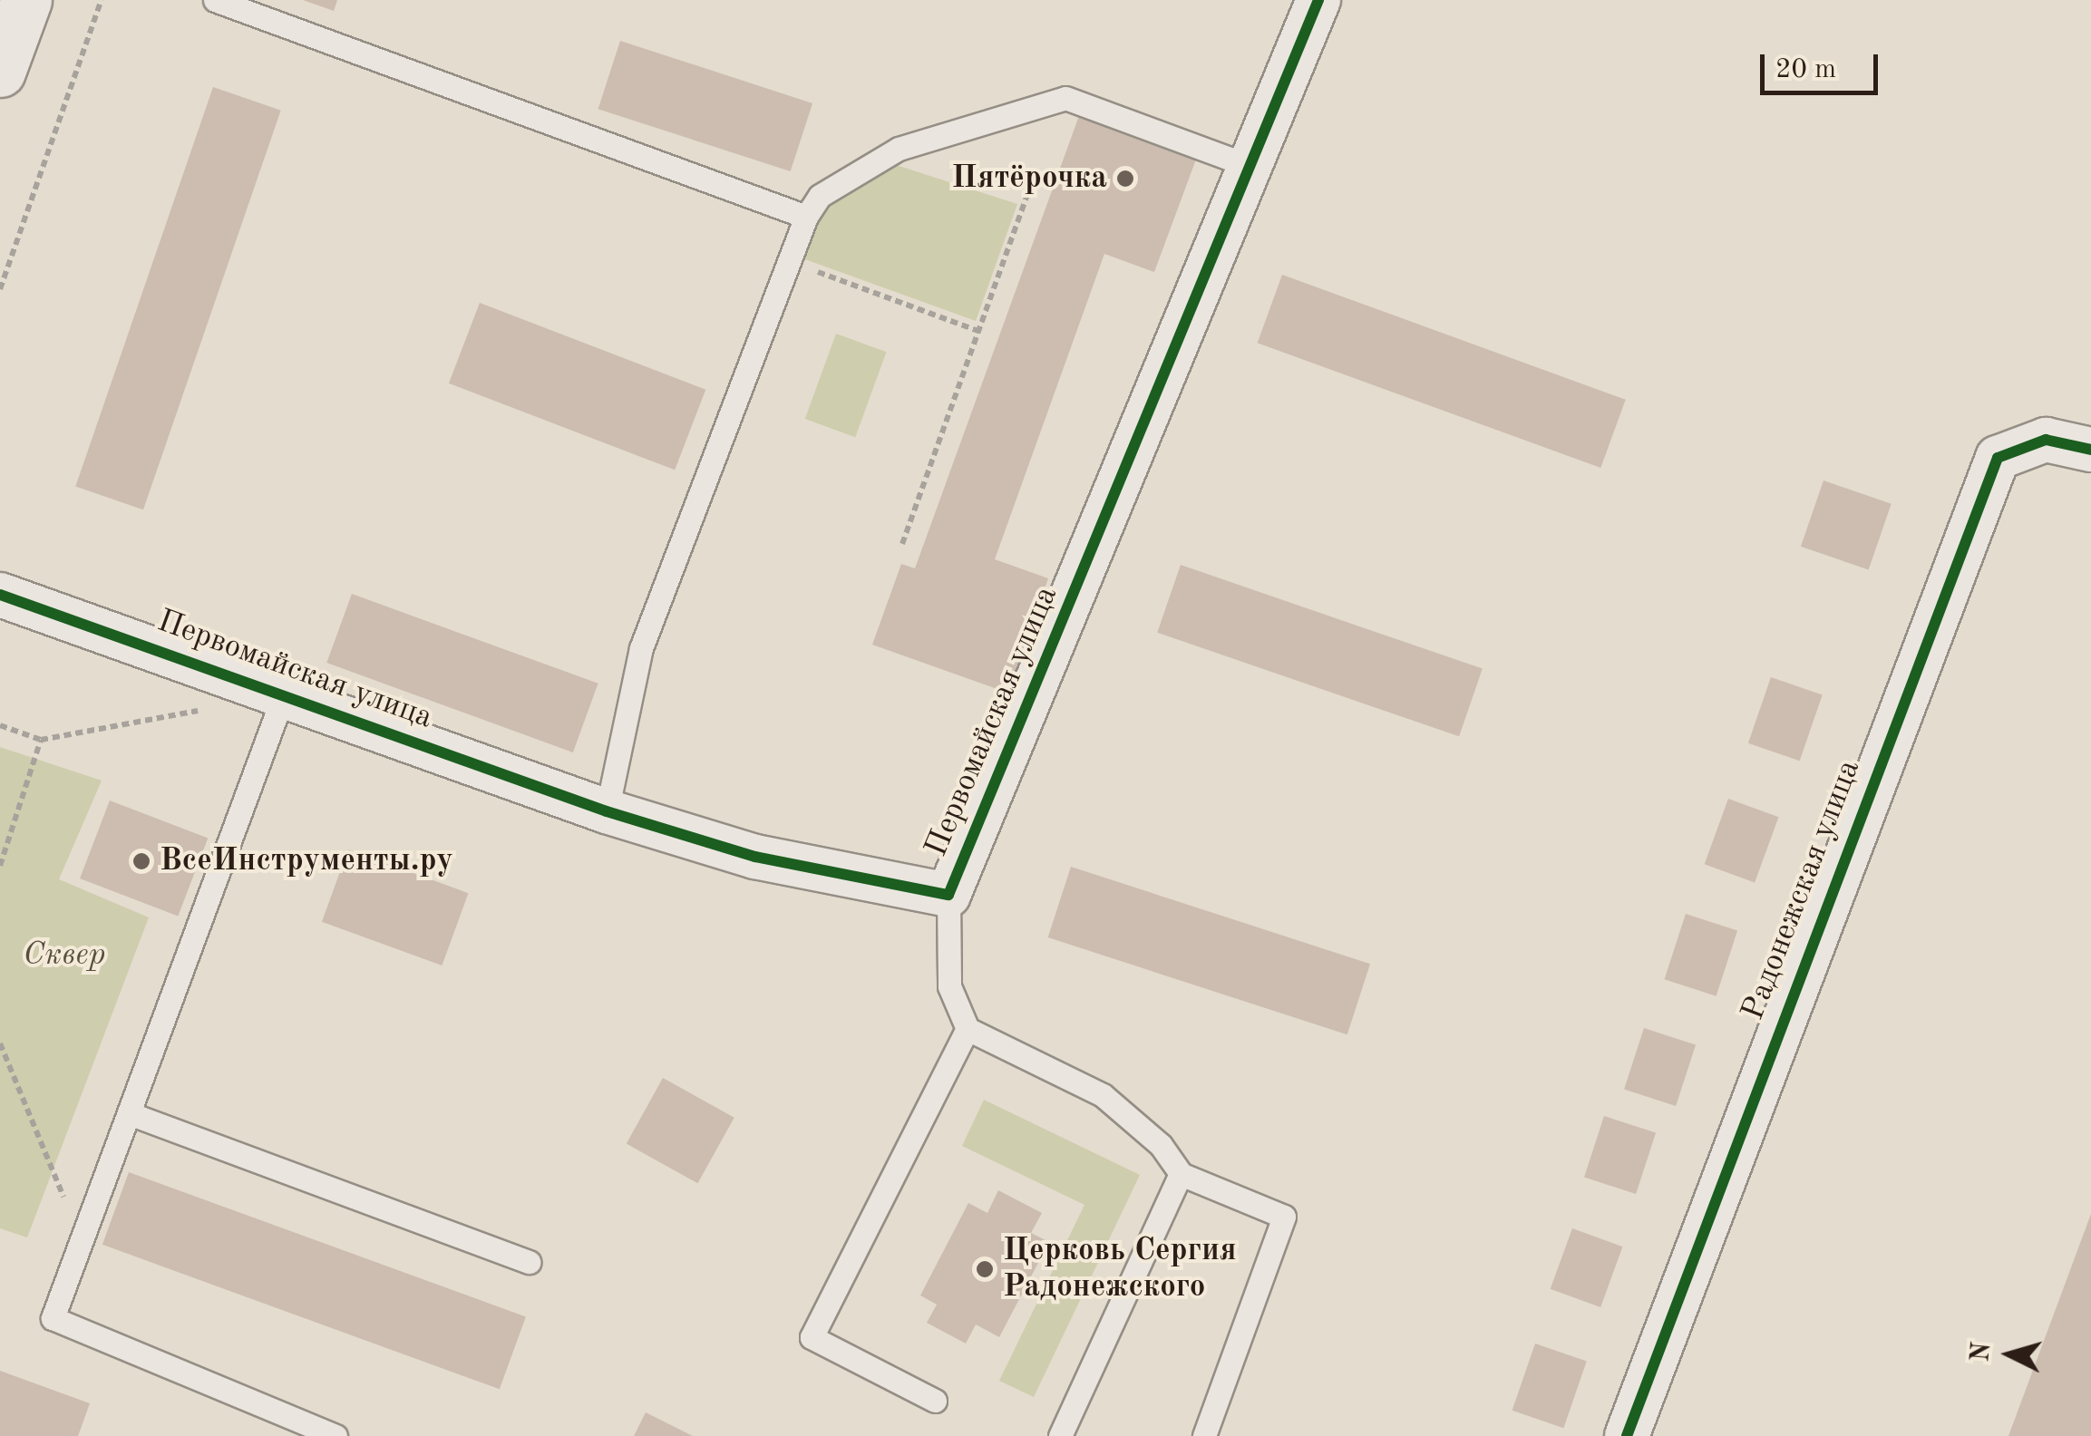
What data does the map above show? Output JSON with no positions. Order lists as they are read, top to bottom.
{
  "streets": {
    "street": ["Первомайская улица", "Радонежская улица"]
  },
  "parks": ["Сквер"],
  "places": ["Пятёрочка", "ВсеИнструменты.ру", "Церковь Сергия Радонежского"],
  "scale_bar": "20 m",
  "north": "left"
}
